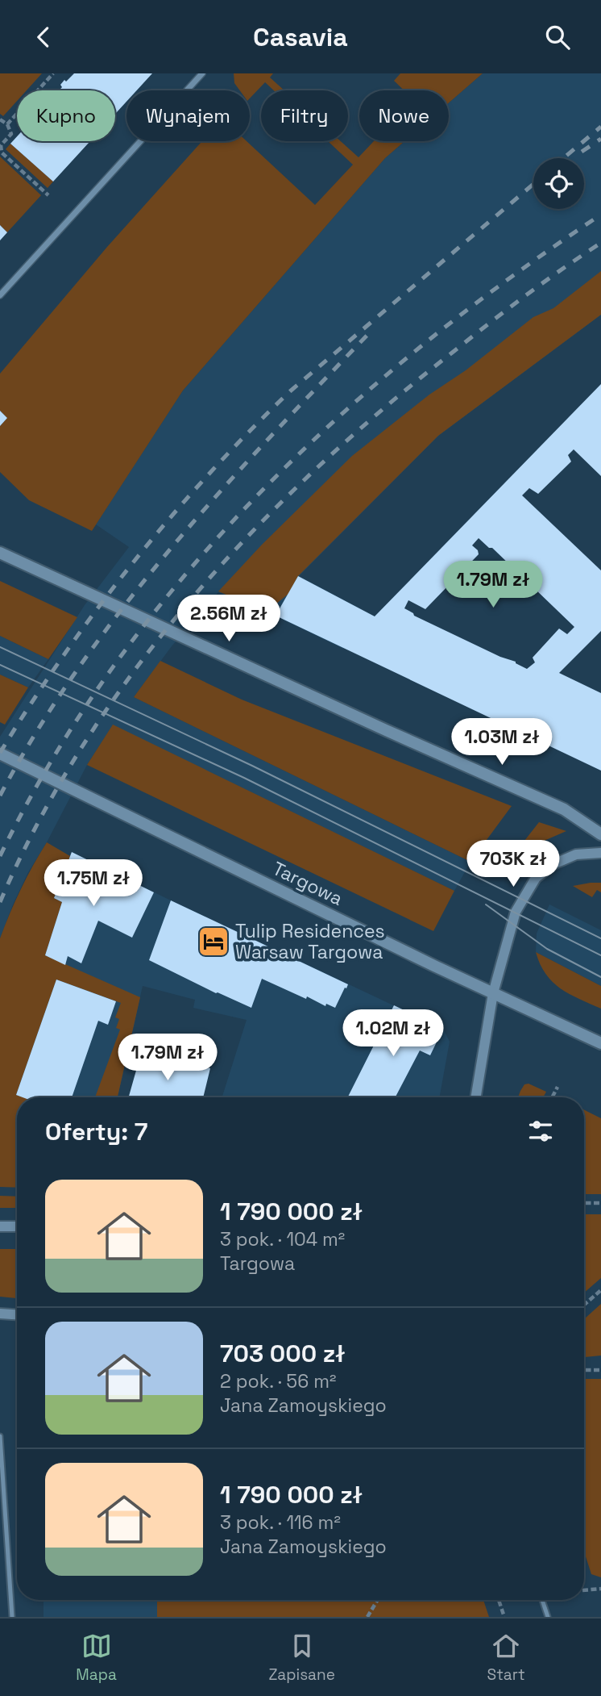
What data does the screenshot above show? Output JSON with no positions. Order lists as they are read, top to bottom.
{
  "streets": {
    "main road": ["Targowa"]
  },
  "places": {
    "hotel": ["Tulip Residences Warsaw Targowa"]
  },
  "page": {
    "header": "Casavia",
    "chip": [
      "Kupno",
      "Wynajem",
      "Filtry",
      "Nowe"
    ],
    "price": [
      "1.79M zł",
      "2.56M zł",
      "1.03M zł",
      "703K zł",
      "1.75M zł",
      "1.02M zł",
      "1.79M zł"
    ],
    "heading": "Oferty: 7",
    "list": [
      {
        "name": "1 790 000 zł",
        "note": "3 pok. · 104 m² · Targowa"
      },
      {
        "name": "703 000 zł",
        "note": "2 pok. · 56 m² · Jana Zamoyskiego"
      },
      {
        "name": "1 790 000 zł",
        "note": "3 pok. · 116 m² · Jana Zamoyskiego"
      }
    ],
    "tabs": ["Mapa", "Zapisane", "Start"]
  }
}
